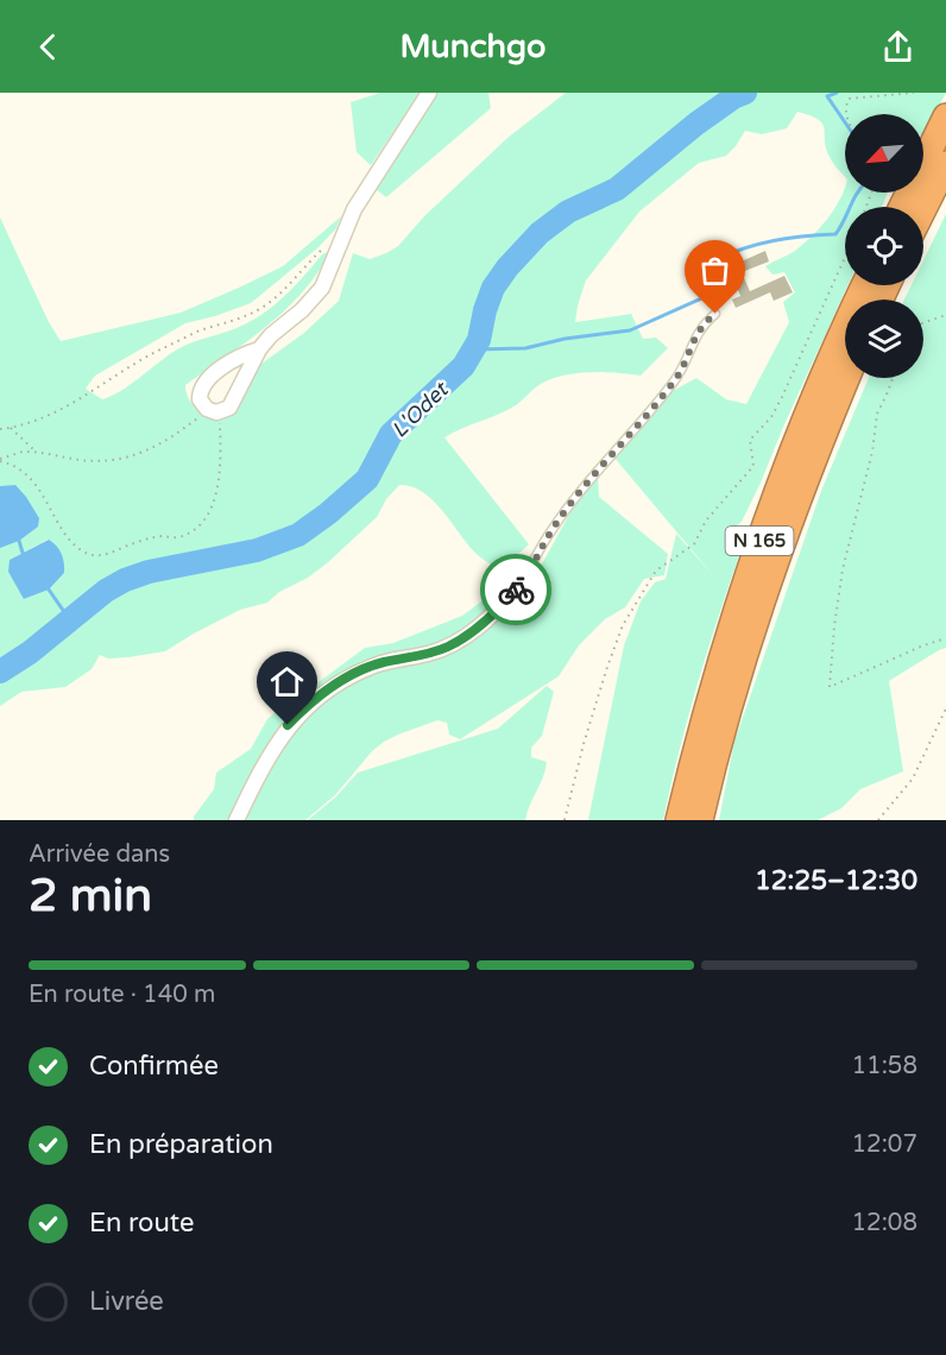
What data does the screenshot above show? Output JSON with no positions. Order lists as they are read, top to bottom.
{
  "streets": {
    "highway": ["N 165"]
  },
  "water": ["L'Odet"],
  "north": "bottom left",
  "page": {
    "header": "Munchgo",
    "heading": ["2 min", "Arrivée dans", "12:25–12:30"],
    "bar": "En route · 140 m",
    "list": [
      ["Confirmée", "11:58"],
      ["En préparation", "12:07"],
      ["En route", "12:08"],
      "Livrée"
    ]
  }
}
